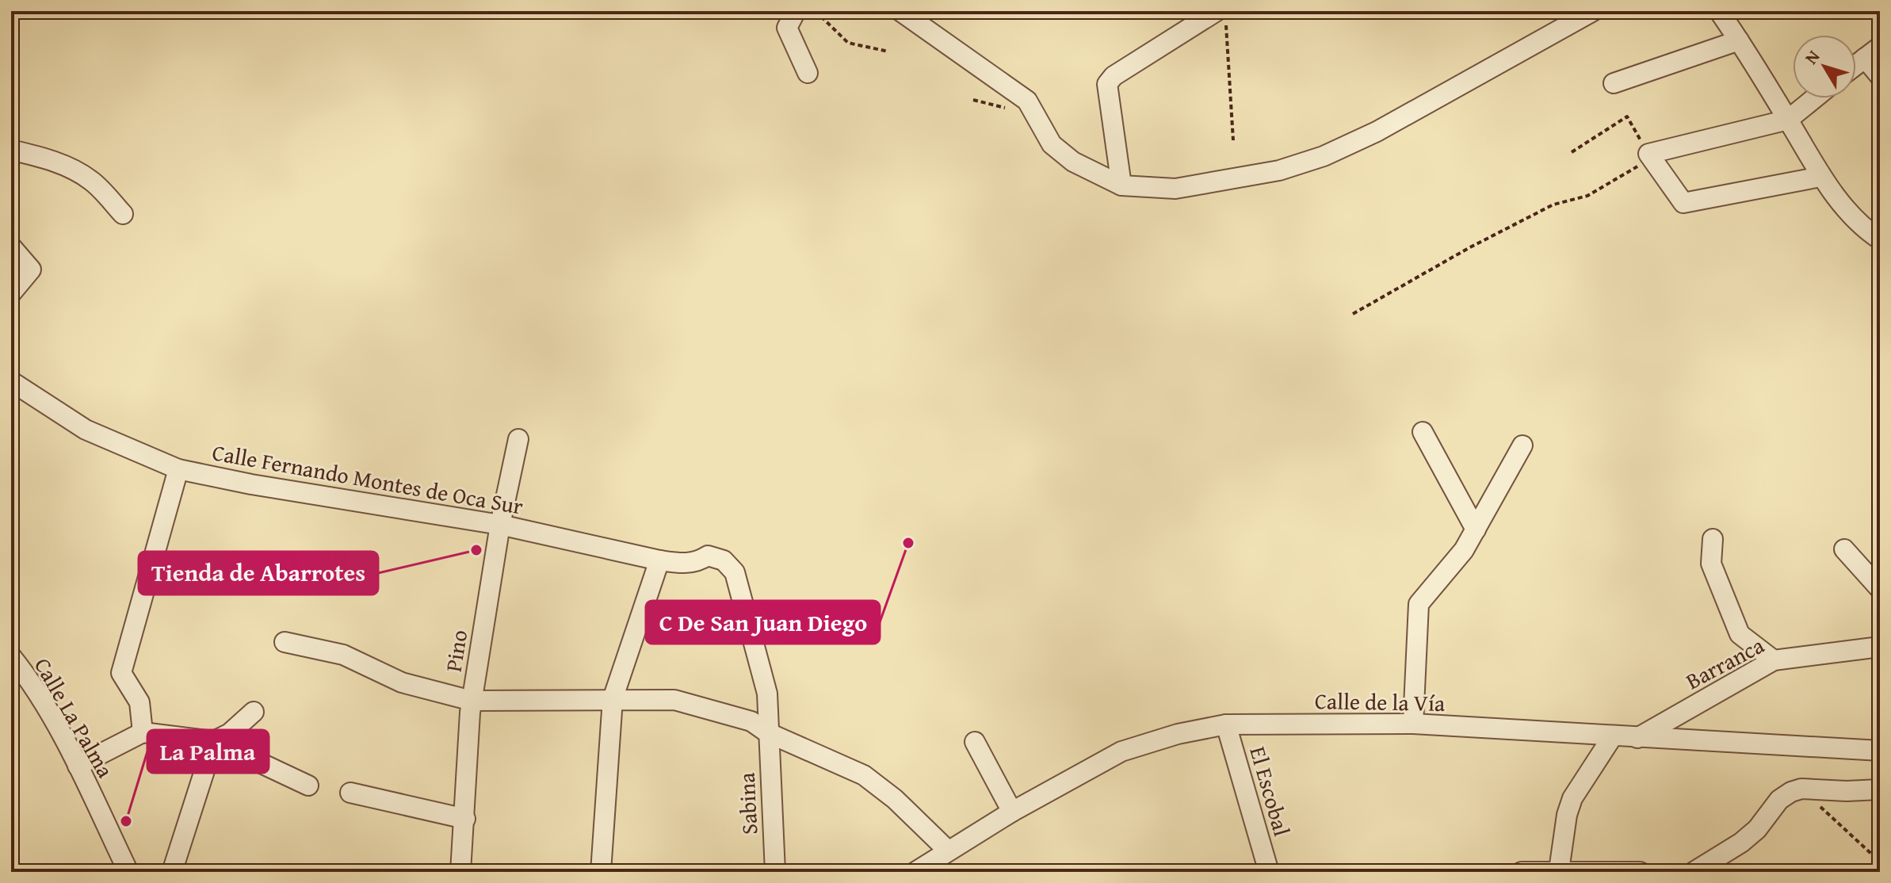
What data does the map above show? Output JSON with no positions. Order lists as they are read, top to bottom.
{
  "streets": {
    "street": [
      "Calle Fernando Montes de Oca Sur",
      "Pino",
      "Barranca",
      "Calle de la Vía",
      "Calle La Palma",
      "El Escobal",
      "Sabina"
    ]
  },
  "crossings": [
    ["Calle Fernando Montes de Oca Sur", "Pino"],
    ["Calle Fernando Montes de Oca Sur", "Sabina"],
    ["Barranca", "Calle de la Vía"],
    ["Calle de la Vía", "El Escobal"]
  ],
  "places": ["C De San Juan Diego", "Tienda de Abarrotes", "La Palma"],
  "north": "top left"
}
